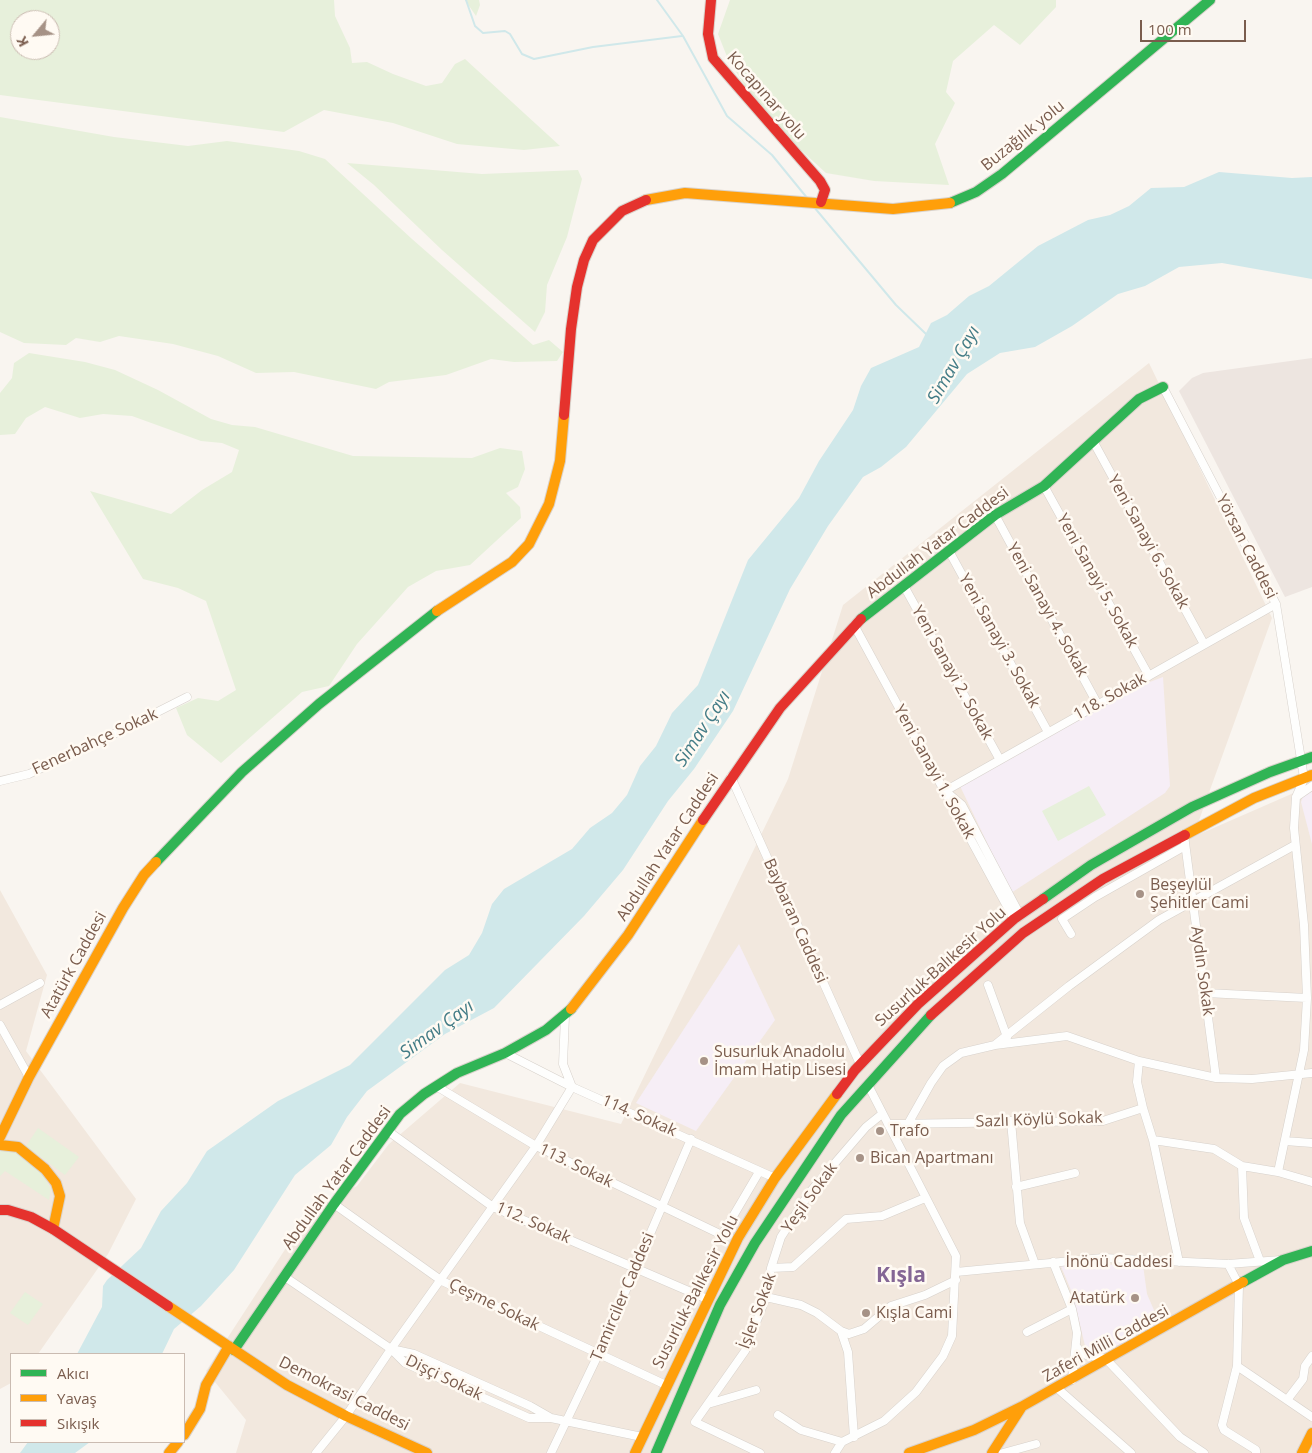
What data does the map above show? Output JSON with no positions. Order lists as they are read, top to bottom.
{
  "streets": {
    "main road": [
      "Kocapınar yolu",
      "Buzağılık yolu",
      "Abdullah Yatar Caddesi",
      "Atatürk Caddesi",
      "Susurluk-Balıkesir Yolu",
      "Zaferi Milli Caddesi",
      "Demokrasi Caddesi"
    ],
    "street": [
      "Yeni Sanayi 6. Sokak",
      "Yörsan Caddesi",
      "Yeni Sanayi 5. Sokak",
      "Yeni Sanayi 4. Sokak",
      "Yeni Sanayi 3. Sokak",
      "Yeni Sanayi 2. Sokak",
      "118. Sokak",
      "Fenerbahçe Sokak",
      "Yeni Sanayi 1. Sokak",
      "Baybaran Caddesi",
      "Aydın Sokak",
      "114. Sokak",
      "Sazlı Köylü Sokak",
      "113. Sokak",
      "Yeşil Sokak",
      "112. Sokak",
      "İnönü Caddesi",
      "Tamirciler Caddesi",
      "Çeşme Sokak",
      "İşler Sokak",
      "Dişçi Sokak"
    ]
  },
  "crossings": [
    ["Kocapınar yolu", "Buzağılık yolu"],
    ["Buzağılık yolu", "Atatürk Caddesi"],
    ["Yeni Sanayi 6. Sokak", "Abdullah Yatar Caddesi"],
    ["Yeni Sanayi 6. Sokak", "118. Sokak"],
    ["Abdullah Yatar Caddesi", "Yörsan Caddesi"],
    ["Abdullah Yatar Caddesi", "Yeni Sanayi 5. Sokak"],
    ["Abdullah Yatar Caddesi", "Yeni Sanayi 4. Sokak"],
    ["Abdullah Yatar Caddesi", "Yeni Sanayi 3. Sokak"],
    ["Abdullah Yatar Caddesi", "Yeni Sanayi 2. Sokak"],
    ["Abdullah Yatar Caddesi", "Yeni Sanayi 1. Sokak"],
    ["Abdullah Yatar Caddesi", "Baybaran Caddesi"],
    ["Abdullah Yatar Caddesi", "114. Sokak"],
    ["Abdullah Yatar Caddesi", "113. Sokak"],
    ["Abdullah Yatar Caddesi", "112. Sokak"],
    ["Abdullah Yatar Caddesi", "Çeşme Sokak"],
    ["Abdullah Yatar Caddesi", "Demokrasi Caddesi"],
    ["Yörsan Caddesi", "118. Sokak"],
    ["Yörsan Caddesi", "Susurluk-Balıkesir Yolu"],
    ["Yeni Sanayi 5. Sokak", "118. Sokak"],
    ["Yeni Sanayi 4. Sokak", "118. Sokak"],
    ["Yeni Sanayi 3. Sokak", "118. Sokak"],
    ["Yeni Sanayi 2. Sokak", "118. Sokak"],
    ["118. Sokak", "Yeni Sanayi 1. Sokak"],
    ["Yeni Sanayi 1. Sokak", "Susurluk-Balıkesir Yolu"],
    ["Baybaran Caddesi", "Susurluk-Balıkesir Yolu"],
    ["Susurluk-Balıkesir Yolu", "Aydın Sokak"],
    ["Susurluk-Balıkesir Yolu", "114. Sokak"],
    ["Susurluk-Balıkesir Yolu", "112. Sokak"],
    ["Susurluk-Balıkesir Yolu", "Çeşme Sokak"],
    ["114. Sokak", "113. Sokak"],
    ["114. Sokak", "Tamirciler Caddesi"],
    ["113. Sokak", "Tamirciler Caddesi"],
    ["Yeşil Sokak", "İşler Sokak"],
    ["112. Sokak", "Tamirciler Caddesi"],
    ["İnönü Caddesi", "Zaferi Milli Caddesi"],
    ["Tamirciler Caddesi", "Çeşme Sokak"]
  ],
  "districts": ["Kışla"],
  "water": ["Simav Çayı"],
  "places": [
    "Beşeylül Şehitler Cami",
    "Susurluk Anadolu İmam Hatip Lisesi",
    "Trafo",
    "Bican Apartmanı",
    "Atatürk",
    "Kışla Cami"
  ],
  "legend": ["Akıcı", "Yavaş", "Sıkışık"],
  "scale_bar": "100 m",
  "north": "bottom left"
}
